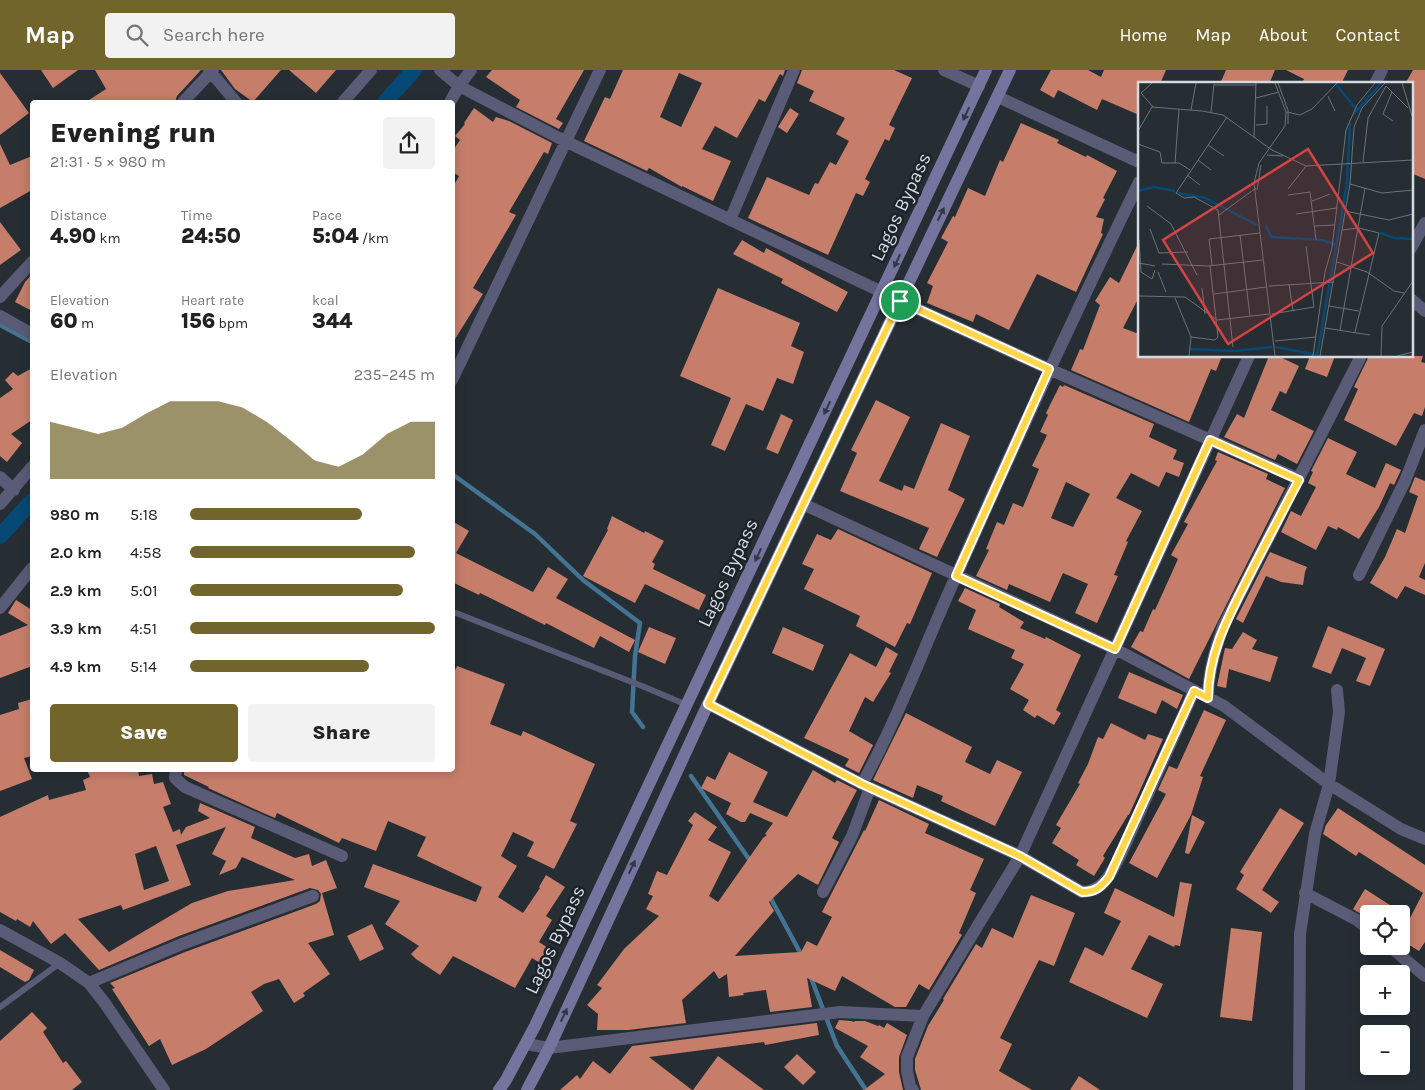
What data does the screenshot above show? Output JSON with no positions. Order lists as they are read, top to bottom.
{
  "streets": {
    "main road": ["Lagos Bypass"]
  },
  "page": {
    "header": "Map",
    "search": "Search here",
    "nav": [
      "Home",
      "Map",
      "About",
      "Contact"
    ],
    "heading": ["Evening run", "21:31 · 5 × 980 m"],
    "stats": [
      ["Distance", "4.90 km"],
      ["Time", "24:50"],
      ["Pace", "5:04 /km"],
      ["Elevation", "60 m"],
      ["Heart rate", "156 bpm"],
      ["kcal", "344"]
    ],
    "chart": ["Elevation", "235–245 m"],
    "list": [
      {
        "name": "980 m",
        "note": "5:18"
      },
      {
        "name": "2.0 km",
        "note": "4:58"
      },
      {
        "name": "2.9 km",
        "note": "5:01"
      },
      {
        "name": "3.9 km",
        "note": "4:51"
      },
      {
        "name": "4.9 km",
        "note": "5:14"
      }
    ],
    "buttons": ["Save", "Share"],
    "map_buttons": ["+", "−"]
  }
}
